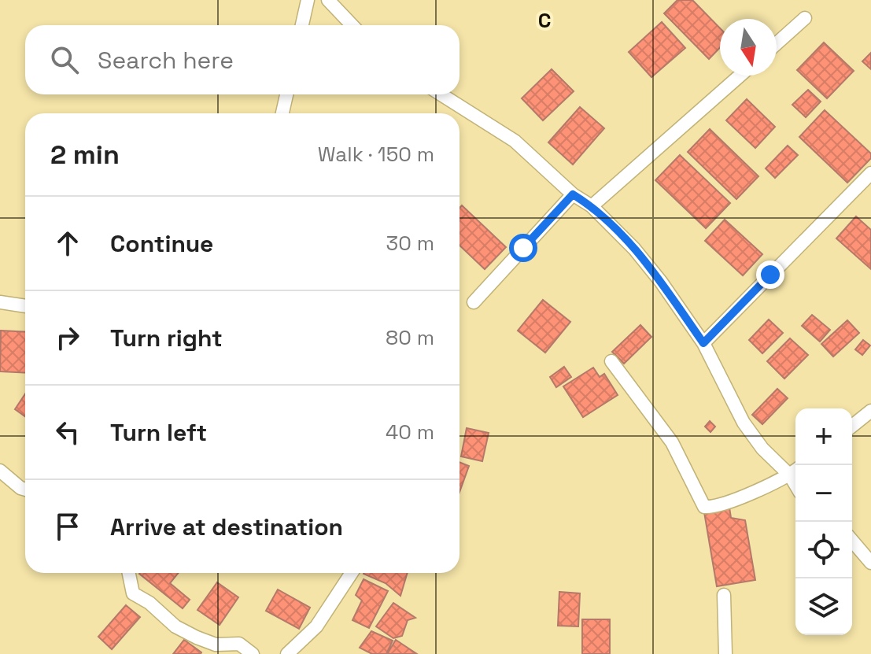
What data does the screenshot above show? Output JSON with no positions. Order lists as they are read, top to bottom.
{
  "north": "bottom",
  "page": {
    "search": "Search here",
    "heading": ["2 min", "Walk · 150 m"],
    "list": [
      ["Continue", "30 m"],
      ["Turn right", "80 m"],
      ["Turn left", "40 m"],
      "Arrive at destination"
    ],
    "map_buttons": ["+", "−"]
  },
  "grid": {
    "columns": ["C"]
  }
}
